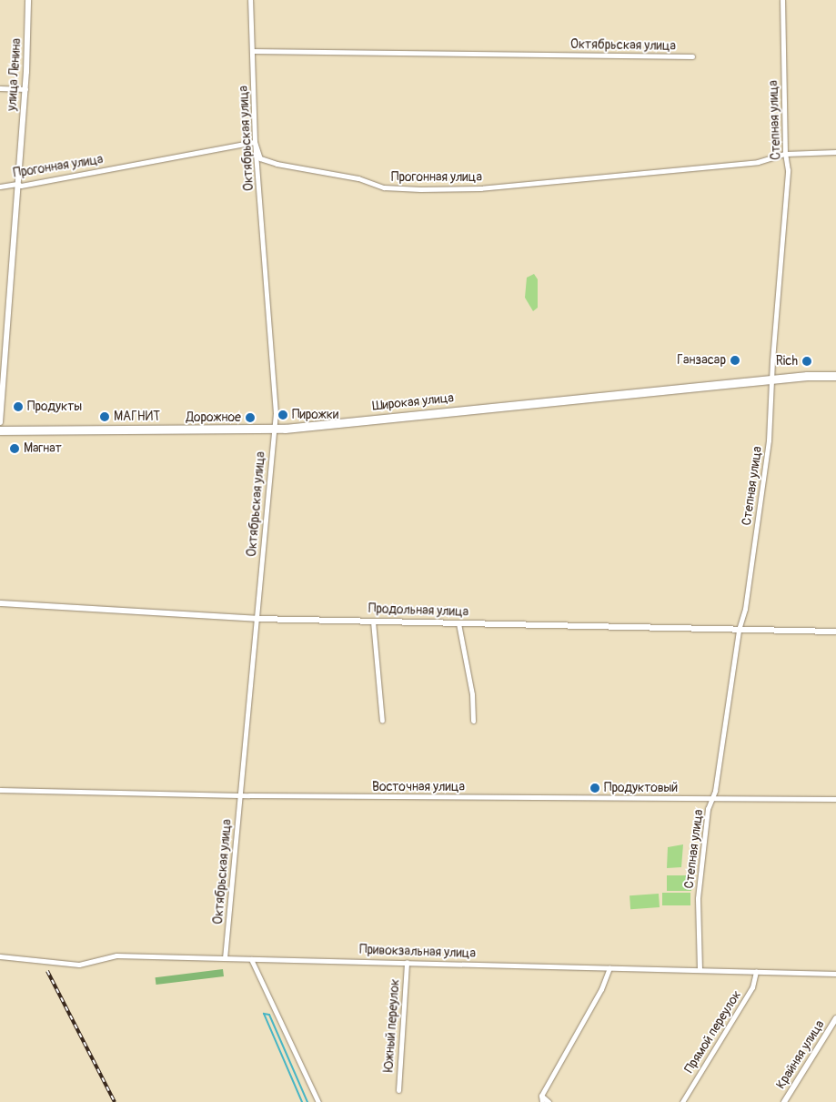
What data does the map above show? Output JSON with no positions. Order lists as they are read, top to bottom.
{
  "streets": {
    "main road": ["Широкая улица"],
    "street": [
      "Октябрьская улица",
      "улица Ленина",
      "Степная улица",
      "Прогонная улица",
      "Продольная улица",
      "Восточная улица",
      "Привокзальная улица",
      "Южный переулок",
      "Прямой переулок",
      "Крайняя улица"
    ]
  },
  "crossings": [
    ["Октябрьская улица", "Прогонная улица"],
    ["Октябрьская улица", "Широкая улица"],
    ["Октябрьская улица", "Продольная улица"],
    ["Октябрьская улица", "Восточная улица"],
    ["Октябрьская улица", "Привокзальная улица"],
    ["улица Ленина", "Прогонная улица"],
    ["Степная улица", "Прогонная улица"],
    ["Степная улица", "Широкая улица"],
    ["Степная улица", "Продольная улица"],
    ["Степная улица", "Восточная улица"],
    ["Степная улица", "Привокзальная улица"],
    ["Привокзальная улица", "Южный переулок"],
    ["Привокзальная улица", "Прямой переулок"]
  ],
  "places": [
    "Ганзасар",
    "Rich",
    "Продукты",
    "Пирожки",
    "МАГНИТ",
    "Дорожное",
    "Магнат",
    "Продуктовый"
  ]
}
